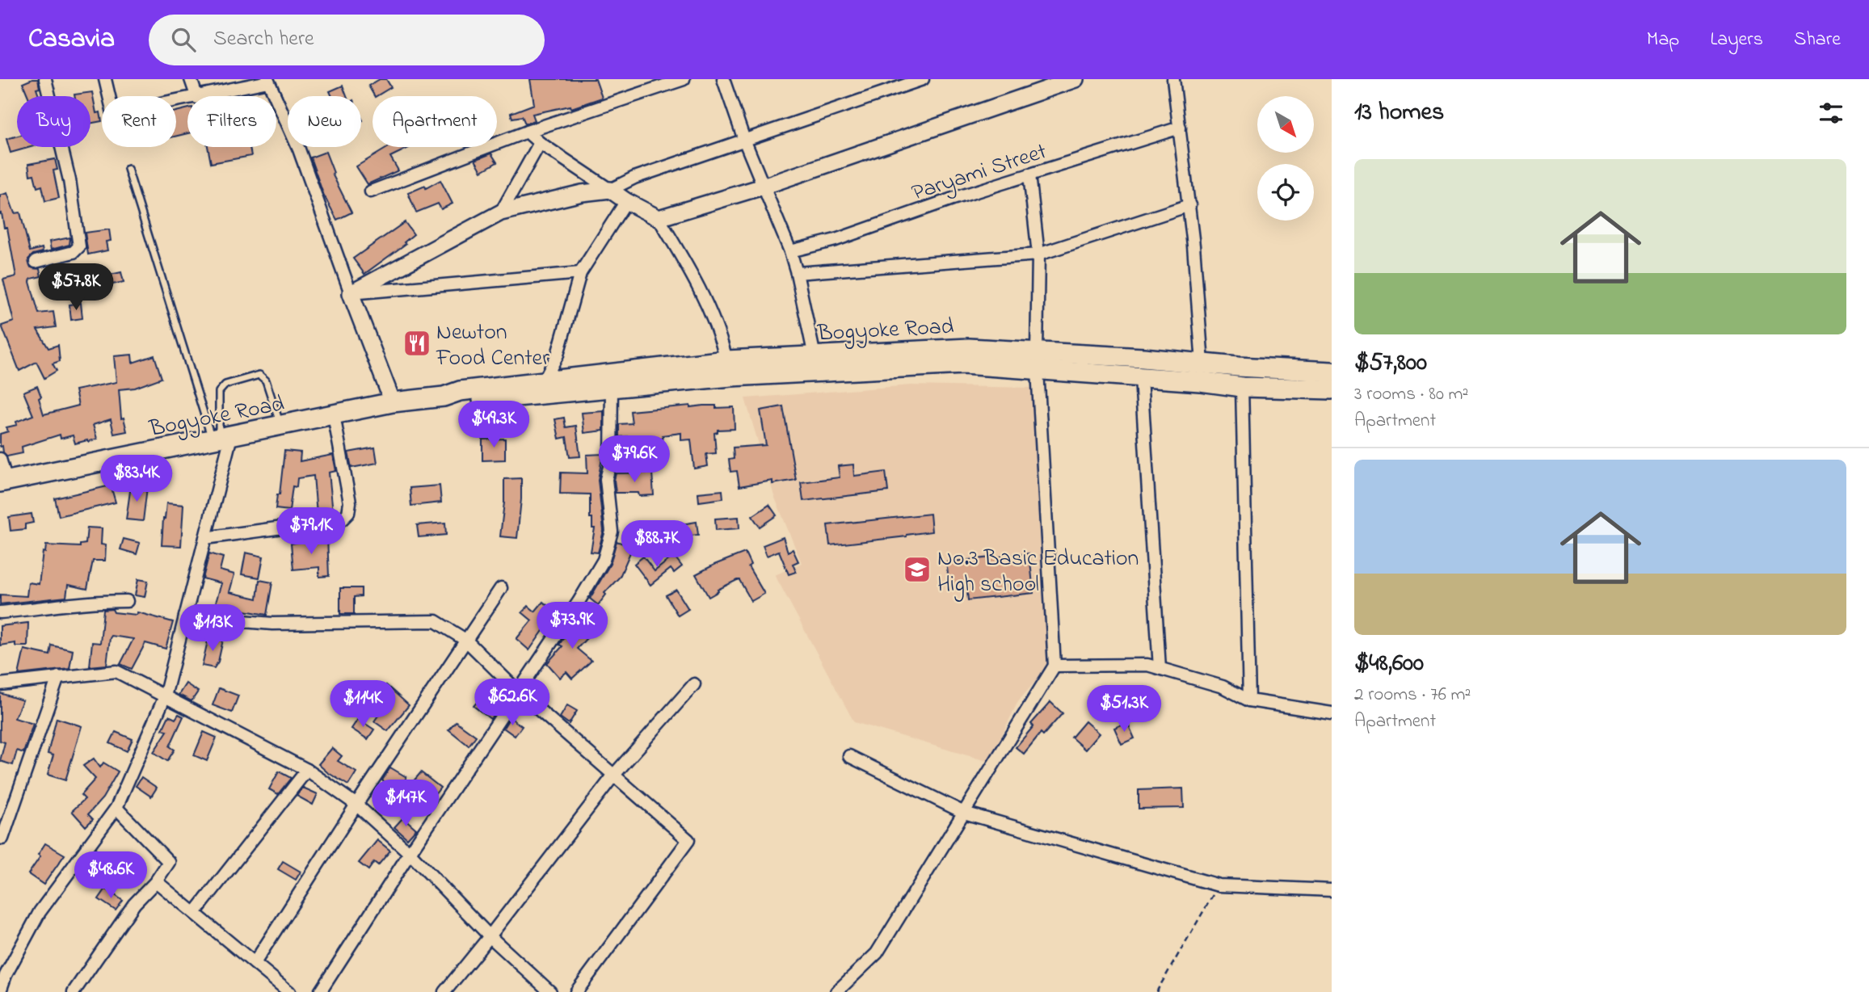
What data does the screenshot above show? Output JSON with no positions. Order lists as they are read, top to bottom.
{
  "streets": {
    "main road": ["Bogyoke Road"],
    "street": ["Paryami Street"]
  },
  "places": {
    "restaurant": ["Newton Food Center"],
    "school or university": ["No.3 Basic Education High school"]
  },
  "north": "bottom right",
  "page": {
    "header": "Casavia",
    "search": "Search here",
    "nav": ["Map", "Layers", "Share"],
    "heading": "13 homes",
    "chip": [
      "Buy",
      "Rent",
      "Filters",
      "New",
      "Apartment"
    ],
    "list": [
      {
        "name": "$57,800",
        "note": "3 rooms · 80 m² · Apartment"
      },
      {
        "name": "$48,600",
        "note": "2 rooms · 76 m² · Apartment"
      }
    ],
    "price": [
      "$57.8K",
      "$49.3K",
      "$79.6K",
      "$83.4K",
      "$79.1K",
      "$88.7K",
      "$73.9K",
      "$113K",
      "$62.6K",
      "$114K",
      "$51.3K",
      "$147K",
      "$48.6K"
    ]
  }
}
